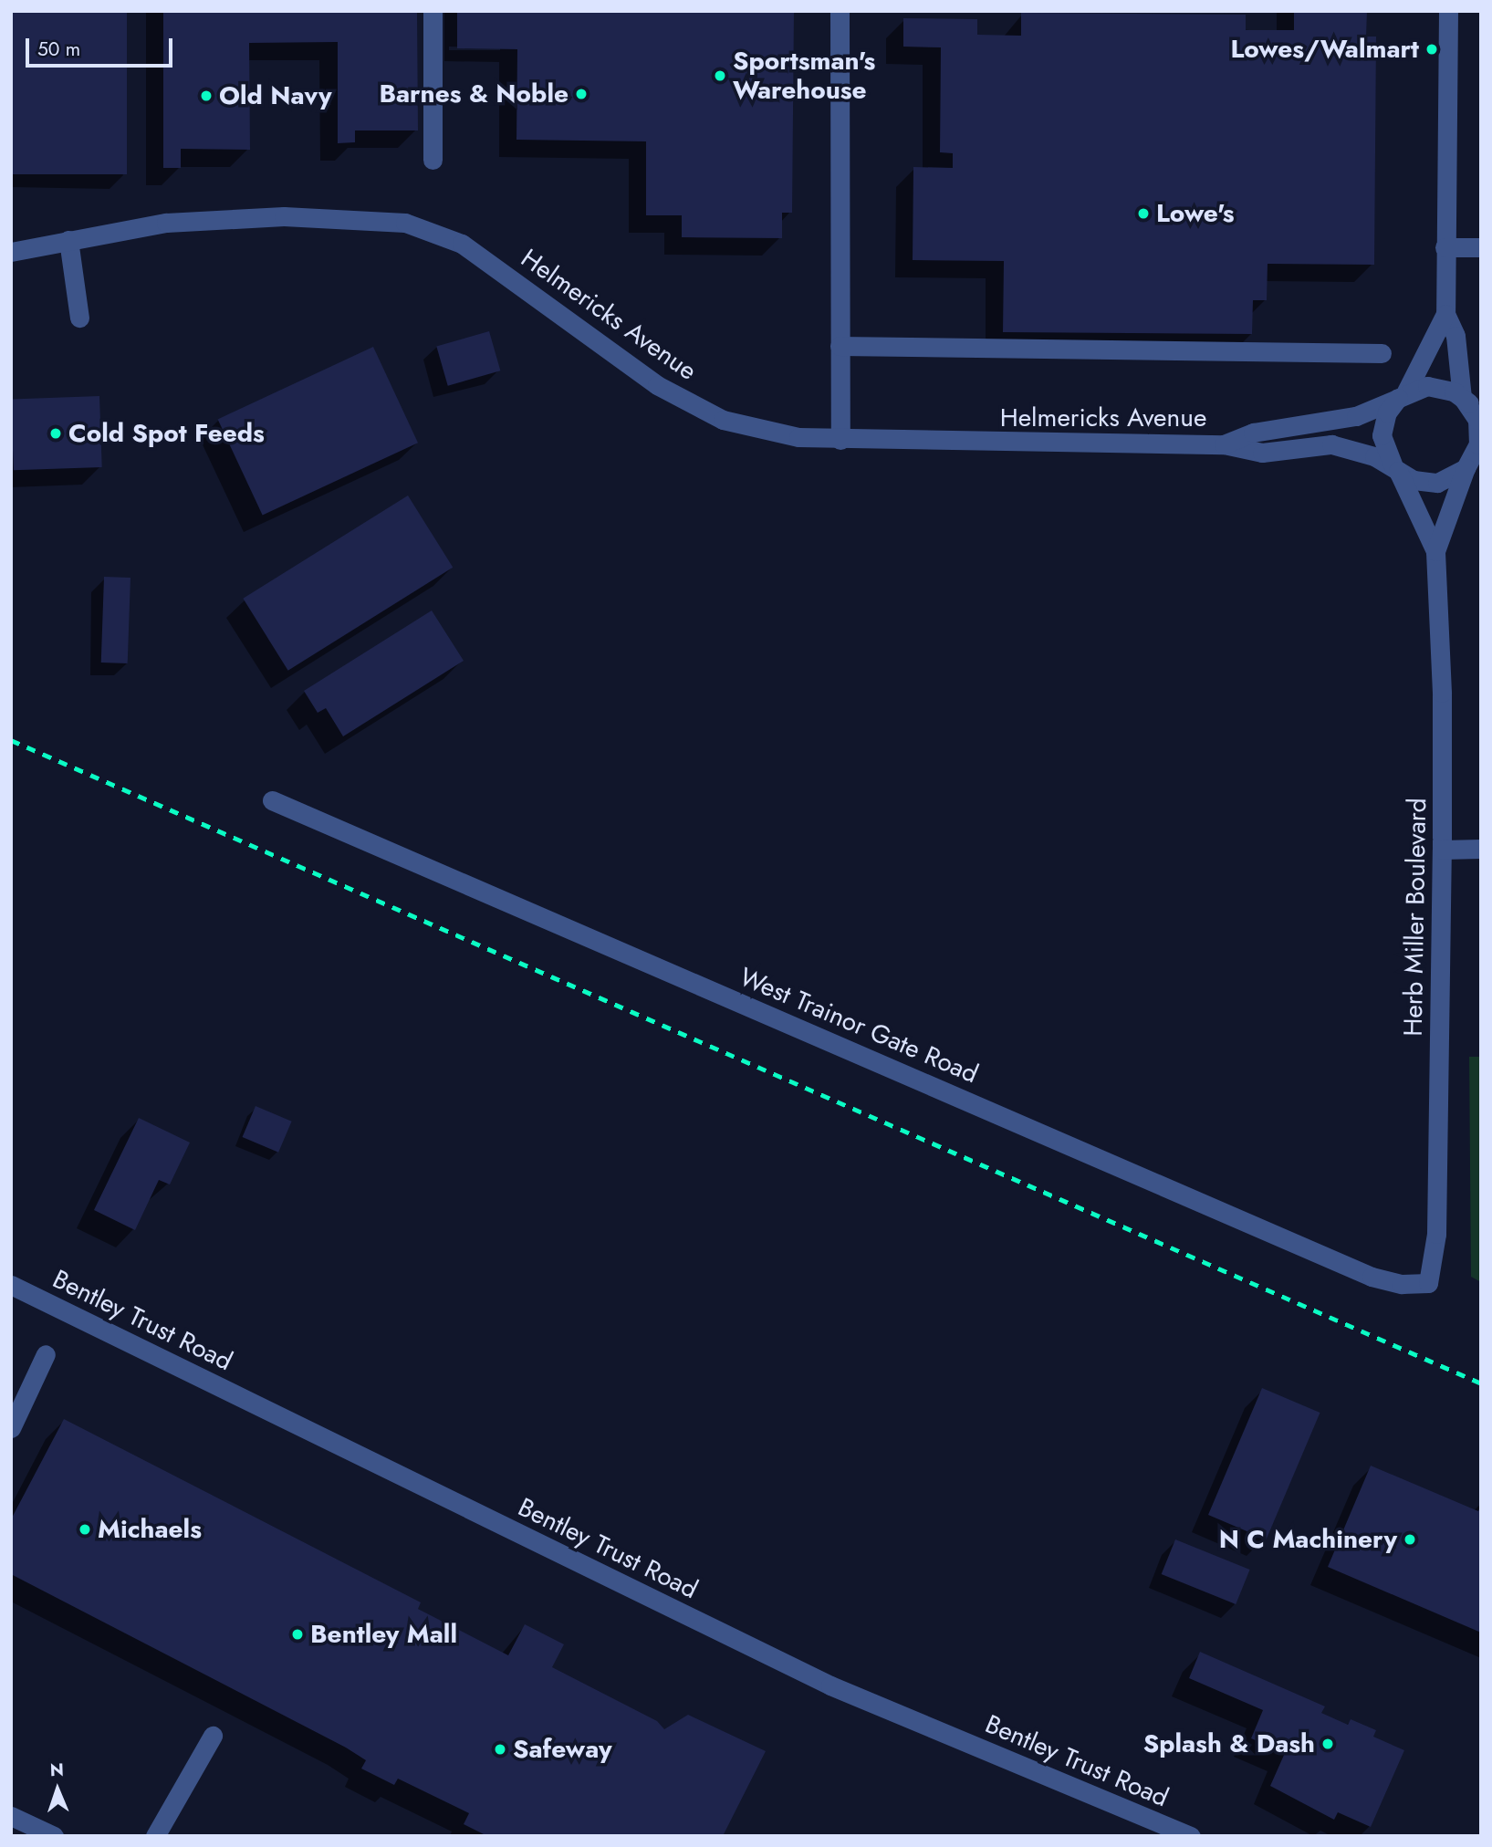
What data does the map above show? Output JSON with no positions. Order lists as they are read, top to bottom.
{
  "streets": {
    "street": [
      "Helmericks Avenue",
      "Herb Miller Boulevard",
      "West Trainor Gate Road",
      "Bentley Trust Road"
    ]
  },
  "crossings": [
    ["Helmericks Avenue", "Herb Miller Boulevard"],
    ["Herb Miller Boulevard", "West Trainor Gate Road"]
  ],
  "places": [
    "Lowes/Walmart",
    "Sportsman's Warehouse",
    "Barnes & Noble",
    "Old Navy",
    "Lowe's",
    "Cold Spot Feeds",
    "Michaels",
    "N C Machinery",
    "Bentley Mall",
    "Splash & Dash",
    "Safeway"
  ],
  "scale_bar": "50 m",
  "north": "top"
}
